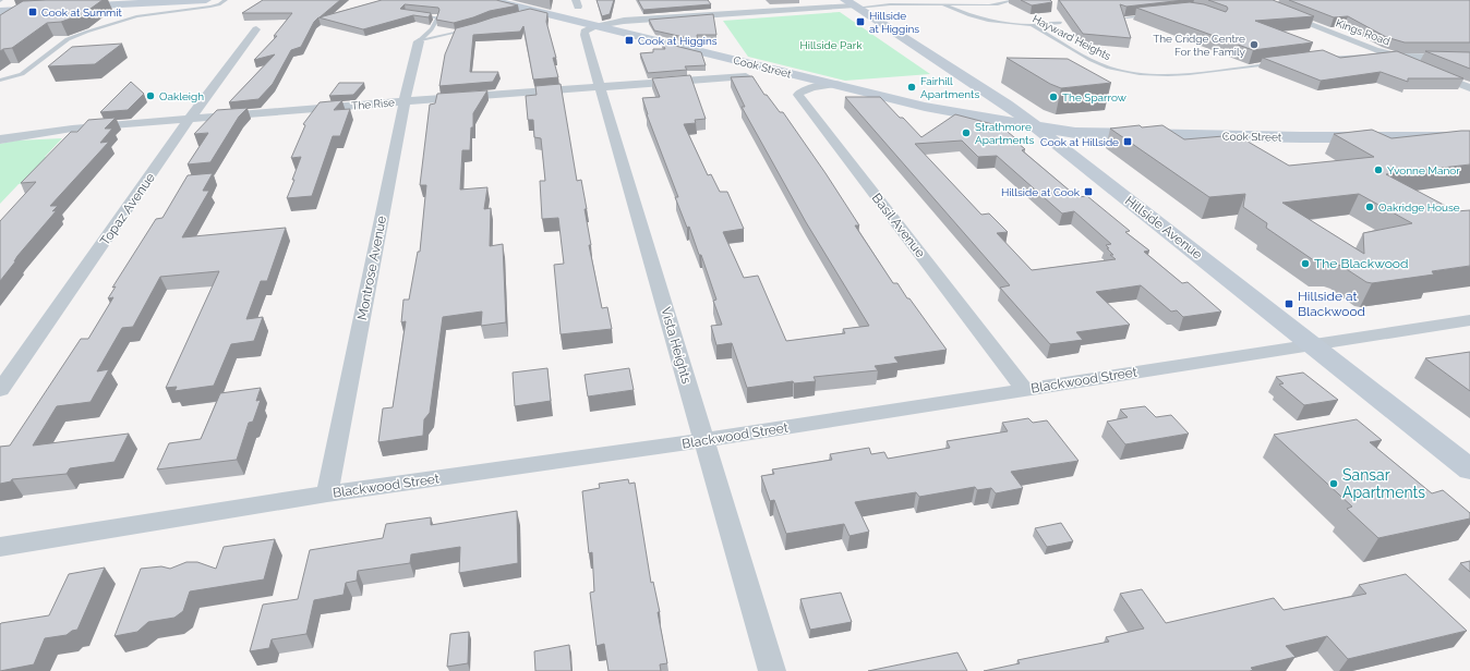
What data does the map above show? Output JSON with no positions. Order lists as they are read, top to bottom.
{
  "streets": {
    "main road": ["Cook Street", "Hillside Avenue"],
    "street": [
      "Kings Road",
      "The Rise",
      "Topaz Avenue",
      "Basil Avenue",
      "Montrose Avenue",
      "Vista Heights",
      "Blackwood Street"
    ],
    "lane": ["Hayward Heights"]
  },
  "crossings": [
    ["Hayward Heights", "Hillside Avenue"],
    ["Cook Street", "Basil Avenue"],
    ["Cook Street", "Hillside Avenue"],
    ["Cook Street", "Vista Heights"],
    ["The Rise", "Topaz Avenue"],
    ["The Rise", "Montrose Avenue"],
    ["The Rise", "Vista Heights"],
    ["Basil Avenue", "Blackwood Street"],
    ["Hillside Avenue", "Blackwood Street"],
    ["Montrose Avenue", "Blackwood Street"],
    ["Vista Heights", "Blackwood Street"]
  ],
  "parks": ["Hillside Park"],
  "places": {
    "transit": [
      "Cook at Summit",
      "Hillside at Higgins",
      "Cook at Higgins",
      "Cook at Hillside",
      "Hillside at Cook",
      "Hillside at Blackwood"
    ],
    "other": [
      "The Cridge Centre For the Family",
      "Fairhill Apartments",
      "Oakleigh",
      "The Sparrow",
      "Strathmore Apartments",
      "Yvonne Manor",
      "Oakridge House",
      "The Blackwood",
      "Sansar Apartments"
    ]
  }
}
